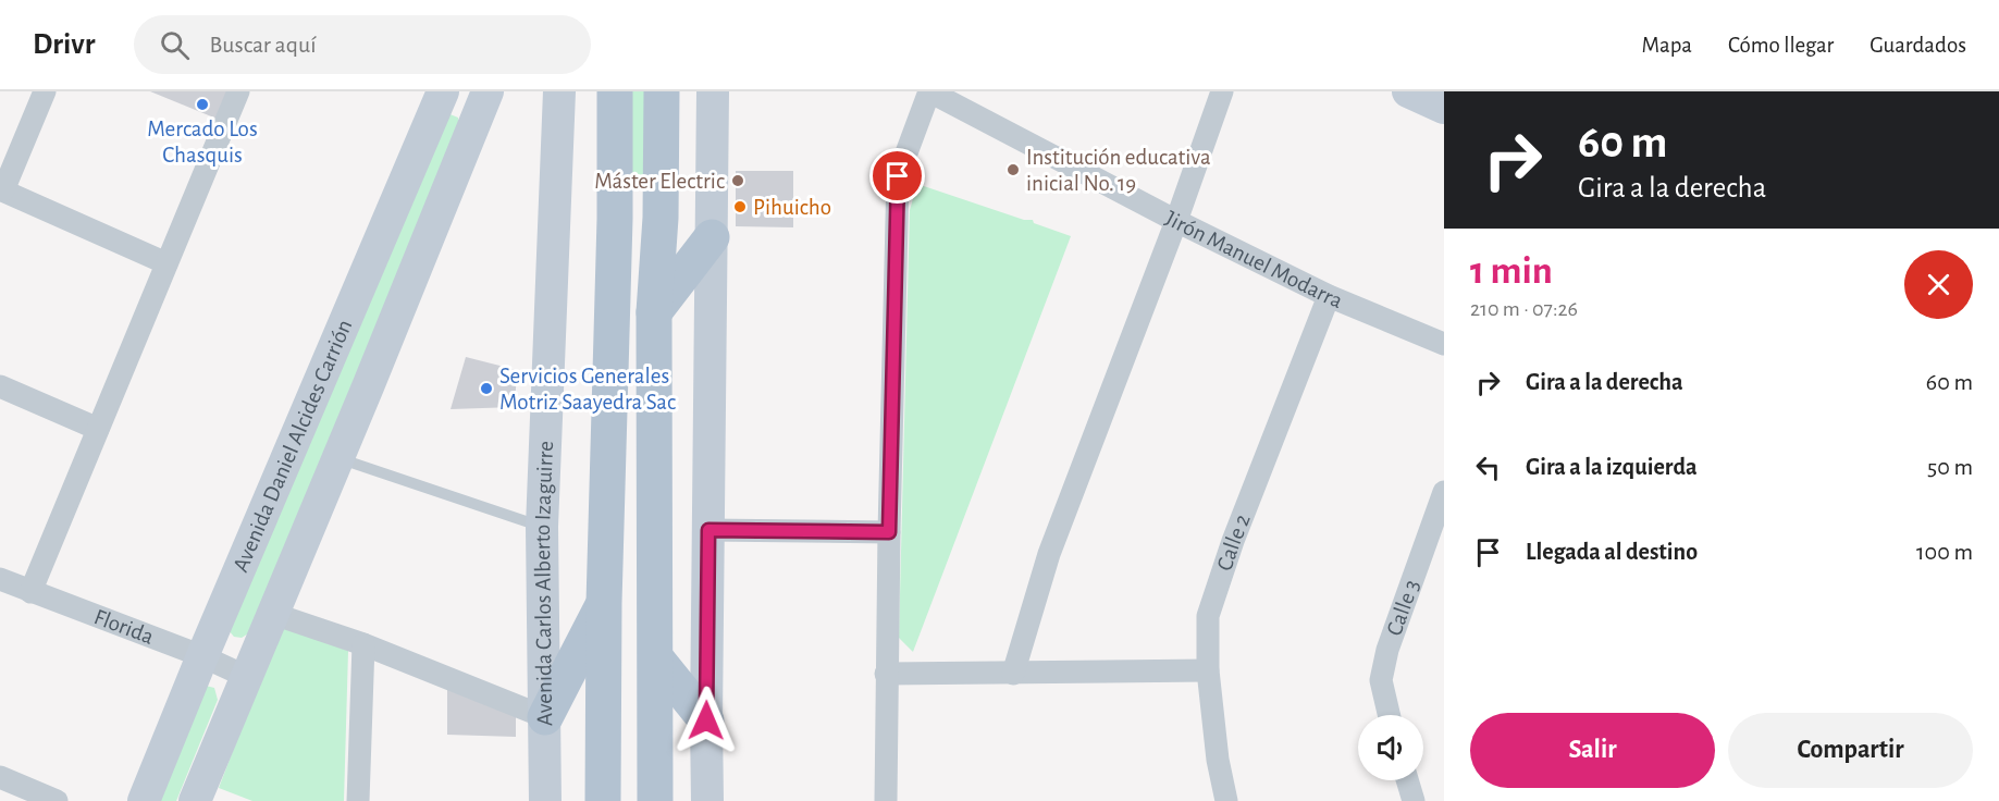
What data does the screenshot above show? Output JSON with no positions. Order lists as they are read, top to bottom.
{
  "streets": {
    "street": [
      "Jirón Manuel Modarra",
      "Avenida Daniel Alcides Carrión",
      "Calle 2",
      "Avenida Carlos Alberto Izaguirre",
      "Calle 3",
      "Florida"
    ]
  },
  "crossings": [
    ["Jirón Manuel Modarra", "Calle 2"],
    ["Avenida Daniel Alcides Carrión", "Florida"]
  ],
  "places": [
    "Mercado Los Chasquis",
    "Institución educativa inicial No. 19",
    "Máster Electric",
    "Pihuicho",
    "Servicios Generales Motriz Saayedra Sac"
  ],
  "page": {
    "header": "Drivr",
    "search": "Buscar aquí",
    "nav": ["Mapa", "Cómo llegar", "Guardados"],
    "turn": ["60 m", "Gira a la derecha"],
    "heading": ["1 min", "210 m · 07:26"],
    "list": [
      {
        "name": "Gira a la derecha",
        "value": "60 m"
      },
      {
        "name": "Gira a la izquierda",
        "value": "50 m"
      },
      {
        "name": "Llegada al destino",
        "value": "100 m"
      }
    ],
    "buttons": ["Salir", "Compartir"]
  }
}
